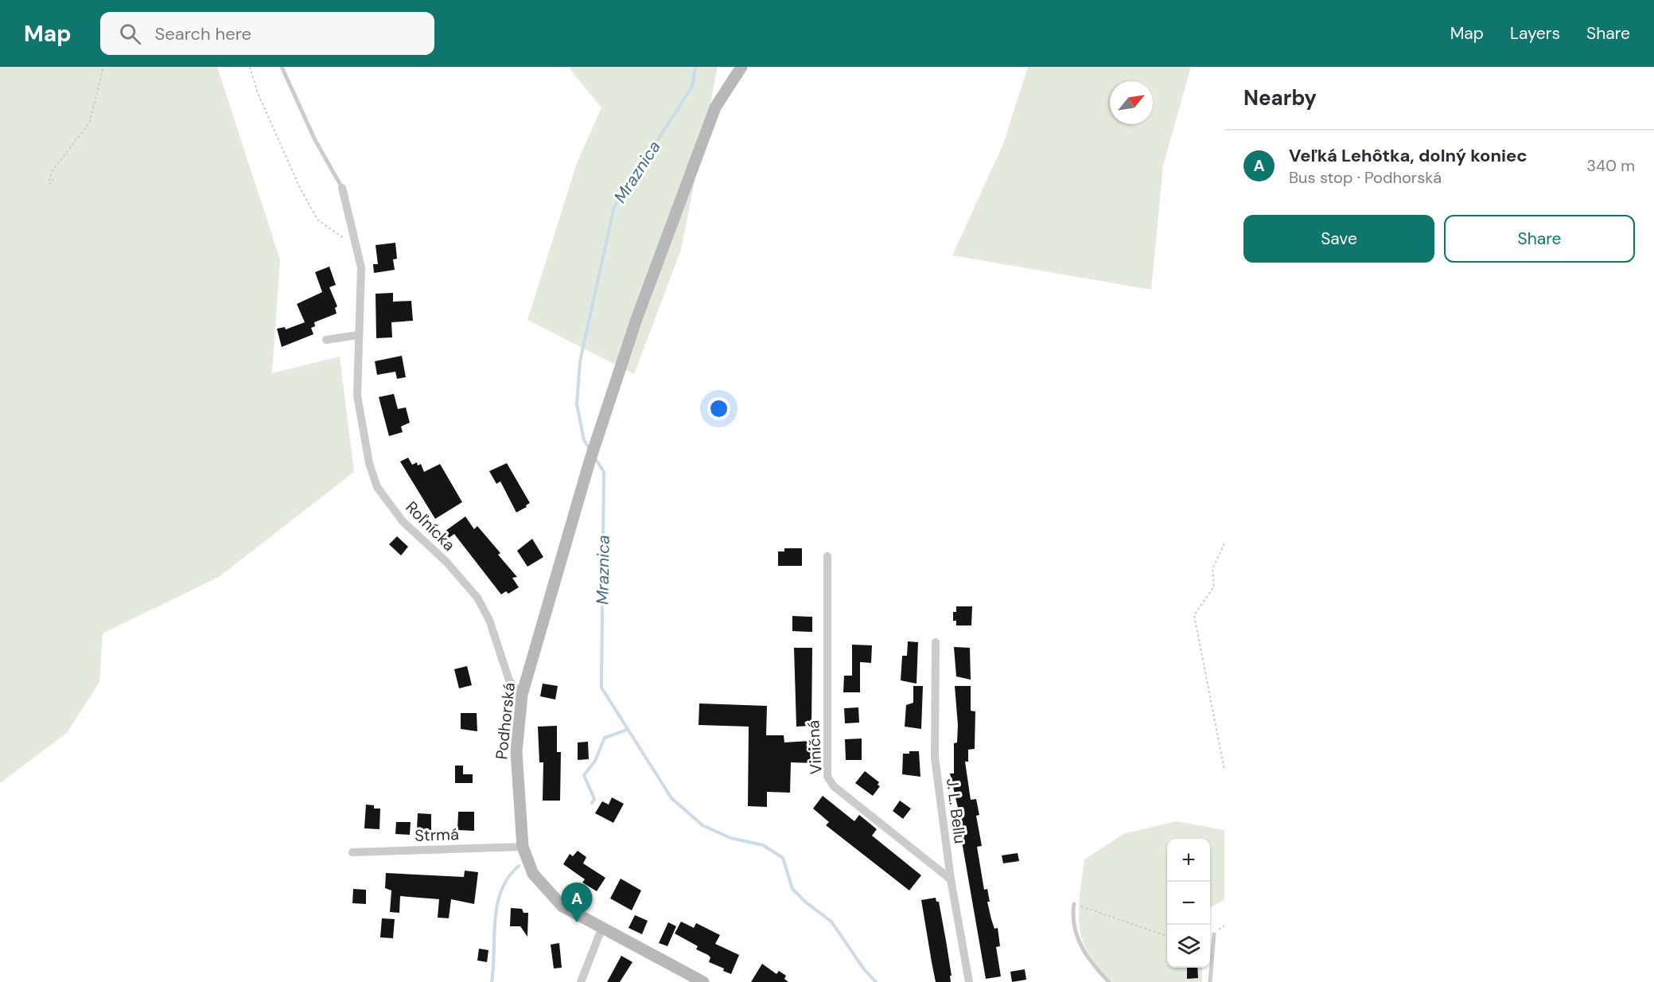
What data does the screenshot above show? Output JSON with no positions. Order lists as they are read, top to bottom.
{
  "streets": {
    "street": [
      "Roľnícka",
      "Podhorská",
      "Viničná",
      "J. L. Bellu",
      "Strmá"
    ]
  },
  "crossings": [
    ["Roľnícka", "Podhorská"],
    ["Podhorská", "Strmá"],
    ["Viničná", "J. L. Bellu"]
  ],
  "water": ["Mraznica"],
  "north": "top right",
  "page": {
    "header": "Map",
    "search": "Search here",
    "nav": ["Map", "Layers", "Share"],
    "heading": "Nearby",
    "list": [
      {
        "mark": "A",
        "name": "Veľká Lehôtka, dolný koniec",
        "note": "Bus stop · Podhorská",
        "value": "340 m"
      }
    ],
    "buttons": ["Save", "Share"],
    "map_buttons": ["+", "−"],
    "pins": "A"
  }
}
